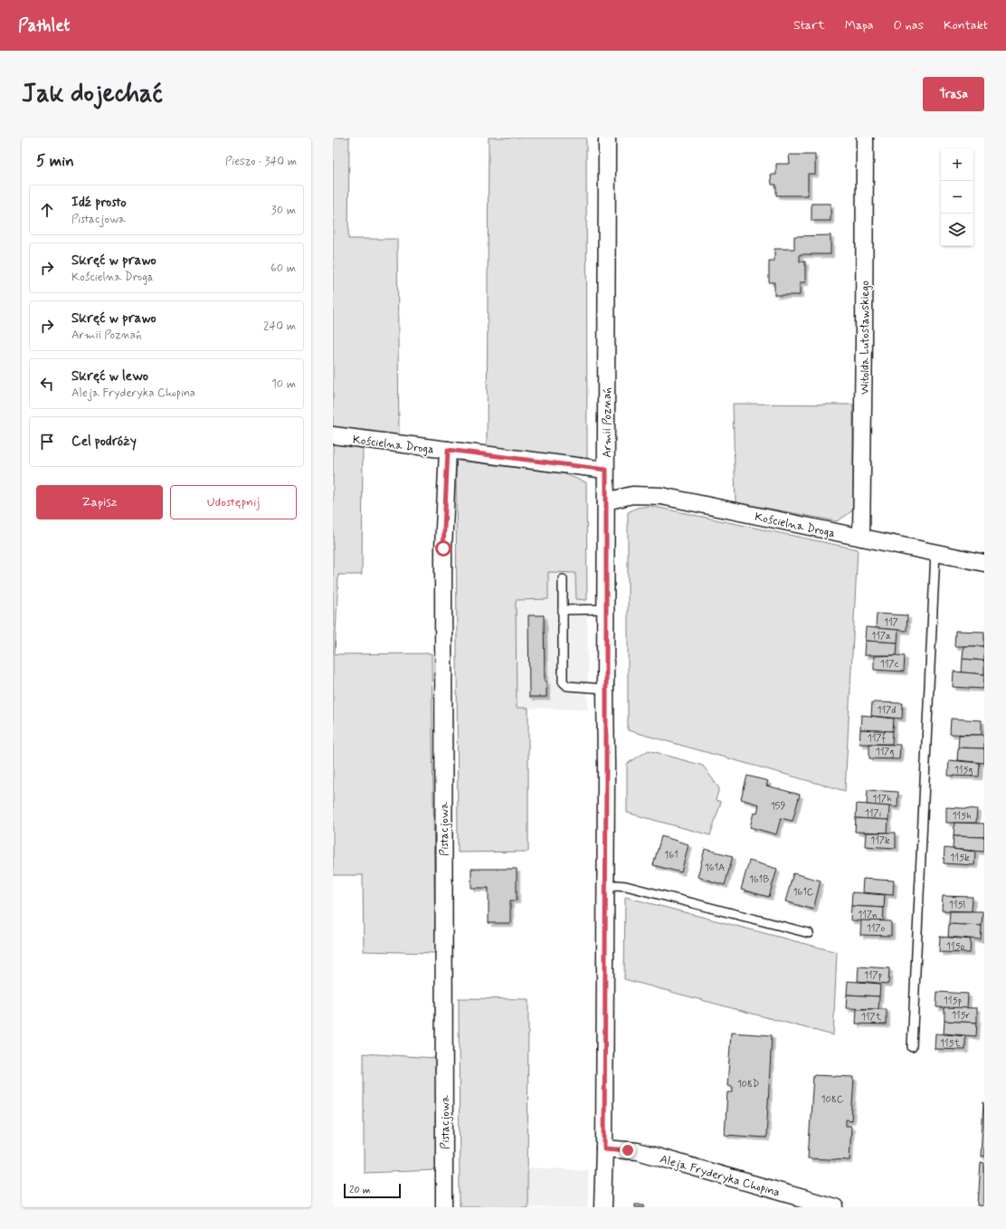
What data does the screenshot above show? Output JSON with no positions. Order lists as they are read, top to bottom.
{
  "streets": {
    "street": [
      "Witolda Lutosławskiego",
      "Armii Poznań",
      "Kościelna Droga",
      "Pistacjowa",
      "Aleja Fryderyka Chopina"
    ]
  },
  "crossings": [
    ["Witolda Lutosławskiego", "Kościelna Droga"],
    ["Armii Poznań", "Kościelna Droga"],
    ["Armii Poznań", "Aleja Fryderyka Chopina"],
    ["Kościelna Droga", "Pistacjowa"]
  ],
  "house_numbers": [
    "117",
    "117a",
    "117c",
    "117d",
    "117f",
    "117g",
    "115g",
    "117h",
    "159",
    "117i",
    "115h",
    "117k",
    "161",
    "115k",
    "161A",
    "161B",
    "161C",
    "115l",
    "117n",
    "117o",
    "115o",
    "117p",
    "115p",
    "115r",
    "117t",
    "115t",
    "108D",
    "108C"
  ],
  "scale_bar": "20 m",
  "page": {
    "header": "Pathlet",
    "nav": [
      "Start",
      "Mapa",
      "O nas",
      "Kontakt"
    ],
    "buttons": [
      "Trasa",
      ["Zapisz", "Udostępnij"]
    ],
    "title": "Jak dojechać",
    "heading": ["5 min", "Pieszo · 340 m"],
    "map_buttons": ["+", "−"],
    "list": [
      ["Idź prosto", "Pistacjowa", "30 m"],
      ["Skręć w prawo", "Kościelna Droga", "60 m"],
      ["Skręć w prawo", "Armii Poznań", "240 m"],
      ["Skręć w lewo", "Aleja Fryderyka Chopina", "10 m"],
      "Cel podróży"
    ],
    "scale": "20 m"
  }
}
